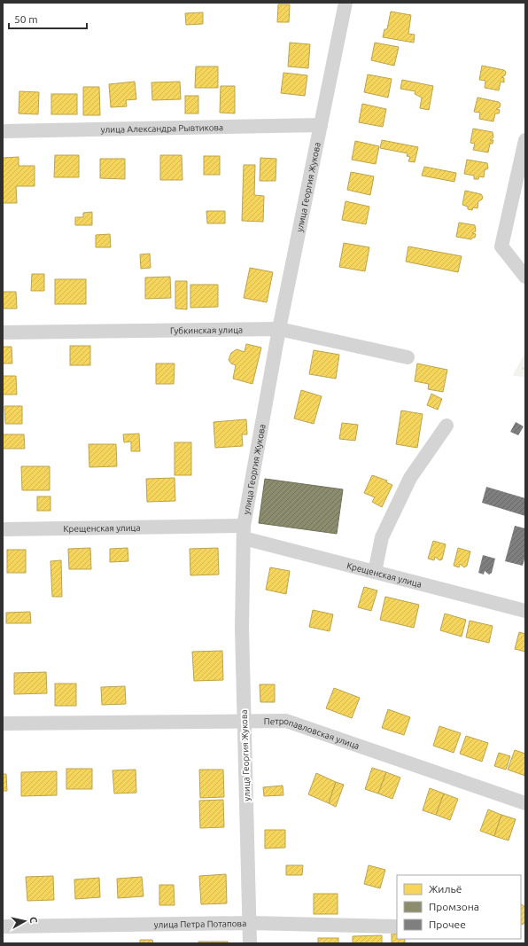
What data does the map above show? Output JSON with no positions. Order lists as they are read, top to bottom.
{
  "streets": {
    "street": [
      "улица Александра Рывтикова",
      "улица Георгия Жукова",
      "Губкинская улица",
      "Крещенская улица",
      "Петропавловская улица",
      "улица Петра Потапова"
    ]
  },
  "crossings": [
    ["улица Александра Рывтикова", "улица Георгия Жукова"],
    ["улица Георгия Жукова", "Губкинская улица"],
    ["улица Георгия Жукова", "Крещенская улица"],
    ["улица Георгия Жукова", "Петропавловская улица"],
    ["улица Георгия Жукова", "улица Петра Потапова"]
  ],
  "legend": ["Жильё", "Промзона", "Прочее"],
  "scale_bar": "50 m",
  "north": "right"
}
